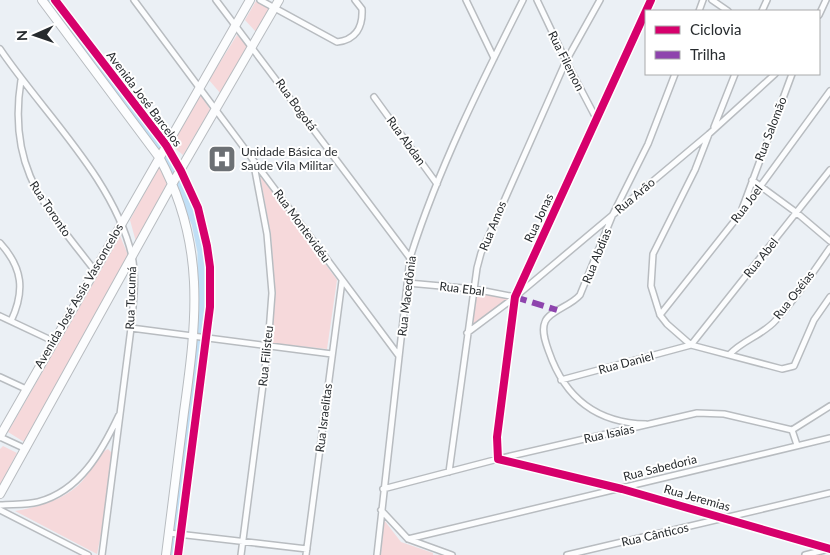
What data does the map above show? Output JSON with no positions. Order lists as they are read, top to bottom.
{
  "streets": {
    "street": [
      "Rua Filemon",
      "Avenida José Barcelos",
      "Rua Bogotá",
      "Rua Salomão",
      "Rua Abdan",
      "Rua Arão",
      "Rua Joel",
      "Rua Toronto",
      "Rua Jonas",
      "Rua Montevidéu",
      "Rua Amos",
      "Rua Abdias",
      "Rua Abel",
      "Rua Ebal",
      "Rua Oséias",
      "Avenida José Assis Vasconcelos",
      "Rua Macedônia",
      "Rua Tucumá",
      "Rua Filisteu",
      "Rua Daniel",
      "Rua Israelitas",
      "Rua Isaías",
      "Rua Sabedoria",
      "Rua Jeremias",
      "Rua Cânticos"
    ]
  },
  "crossings": [
    ["Rua Filemon", "Rua Jonas"],
    ["Rua Filemon", "Rua Amos"],
    ["Avenida José Barcelos", "Avenida José Assis Vasconcelos"],
    ["Rua Bogotá", "Avenida José Assis Vasconcelos"],
    ["Rua Bogotá", "Rua Macedônia"],
    ["Rua Salomão", "Rua Joel"],
    ["Rua Abdan", "Rua Macedônia"],
    ["Rua Arão", "Rua Jonas"],
    ["Rua Arão", "Rua Amos"],
    ["Rua Arão", "Rua Abdias"],
    ["Rua Arão", "Rua Ebal"],
    ["Rua Toronto", "Avenida José Assis Vasconcelos"],
    ["Rua Toronto", "Rua Tucumá"],
    ["Rua Jonas", "Rua Ebal"],
    ["Rua Jonas", "Rua Isaías"],
    ["Rua Jonas", "Rua Jeremias"],
    ["Rua Montevidéu", "Avenida José Assis Vasconcelos"],
    ["Rua Montevidéu", "Rua Macedônia"],
    ["Rua Montevidéu", "Rua Filisteu"],
    ["Rua Montevidéu", "Rua Israelitas"],
    ["Rua Amos", "Rua Ebal"],
    ["Rua Amos", "Rua Isaías"],
    ["Rua Abdias", "Rua Daniel"],
    ["Rua Abdias", "Rua Isaías"],
    ["Rua Abel", "Rua Daniel"],
    ["Rua Ebal", "Rua Macedônia"],
    ["Avenida José Assis Vasconcelos", "Rua Tucumá"],
    ["Rua Macedônia", "Rua Isaías"],
    ["Rua Isaías", "Rua Jeremias"],
    ["Rua Sabedoria", "Rua Jeremias"],
    ["Rua Jeremias", "Rua Cânticos"]
  ],
  "places": {
    "hospital": ["Unidade Básica de Saúde Vila Militar"]
  },
  "legend": ["Ciclovia", "Trilha"],
  "north": "left"
}
